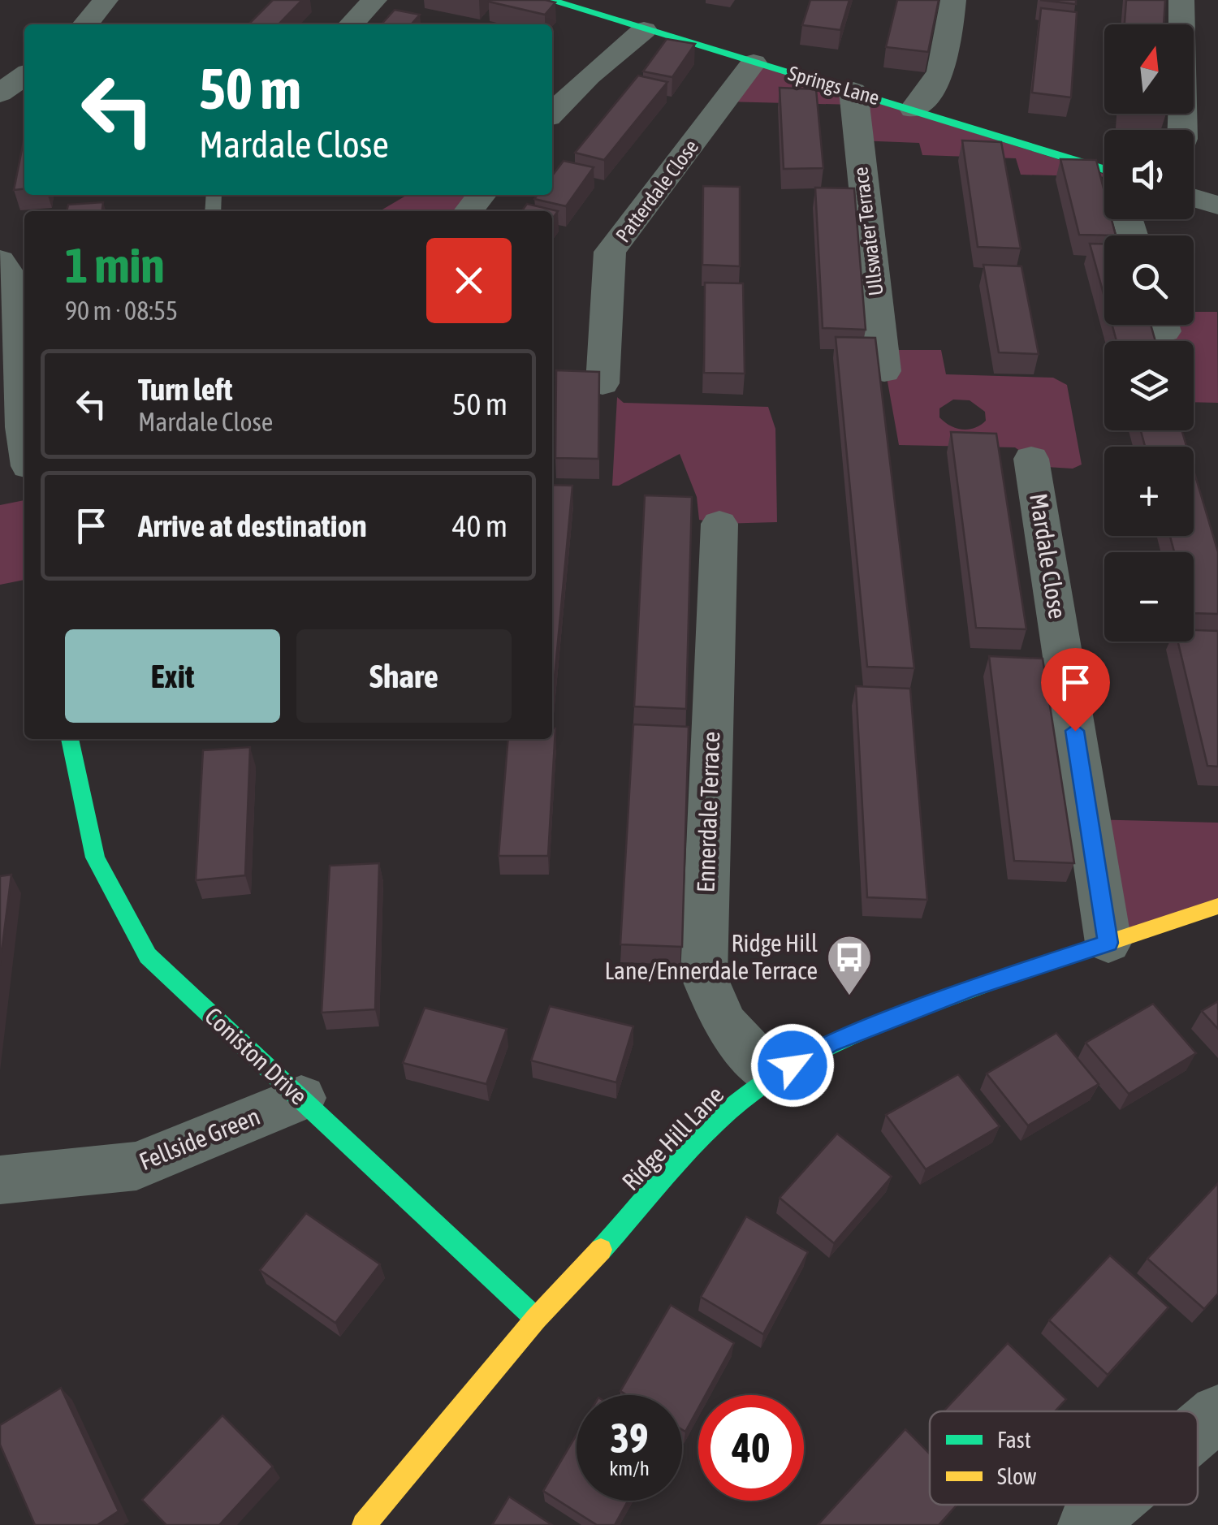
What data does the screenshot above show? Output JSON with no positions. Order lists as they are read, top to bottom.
{
  "streets": {
    "street": [
      "Springs Lane",
      "Patterdale Close",
      "Ullswater Terrace",
      "Mardale Close",
      "Ennerdale Terrace",
      "Coniston Drive",
      "Ridge Hill Lane",
      "Fellside Green"
    ]
  },
  "crossings": [
    ["Springs Lane", "Patterdale Close"],
    ["Springs Lane", "Ullswater Terrace"],
    ["Mardale Close", "Ridge Hill Lane"],
    ["Ennerdale Terrace", "Ridge Hill Lane"],
    ["Coniston Drive", "Ridge Hill Lane"],
    ["Coniston Drive", "Fellside Green"]
  ],
  "places": {
    "bus stop": ["Ridge Hill Lane/Ennerdale Terrace"]
  },
  "legend": ["Fast", "Slow"],
  "north": "top",
  "page": {
    "map_buttons": ["+", "−"],
    "turn": ["50 m", "Mardale Close"],
    "heading": ["1 min", "90 m · 08:55"],
    "list": [
      {
        "name": "Turn left",
        "note": "Mardale Close",
        "value": "50 m"
      },
      {
        "name": "Arrive at destination",
        "value": "40 m"
      }
    ],
    "buttons": ["Exit", "Share"],
    "speed": "39 km/h",
    "limit": "40"
  }
}
